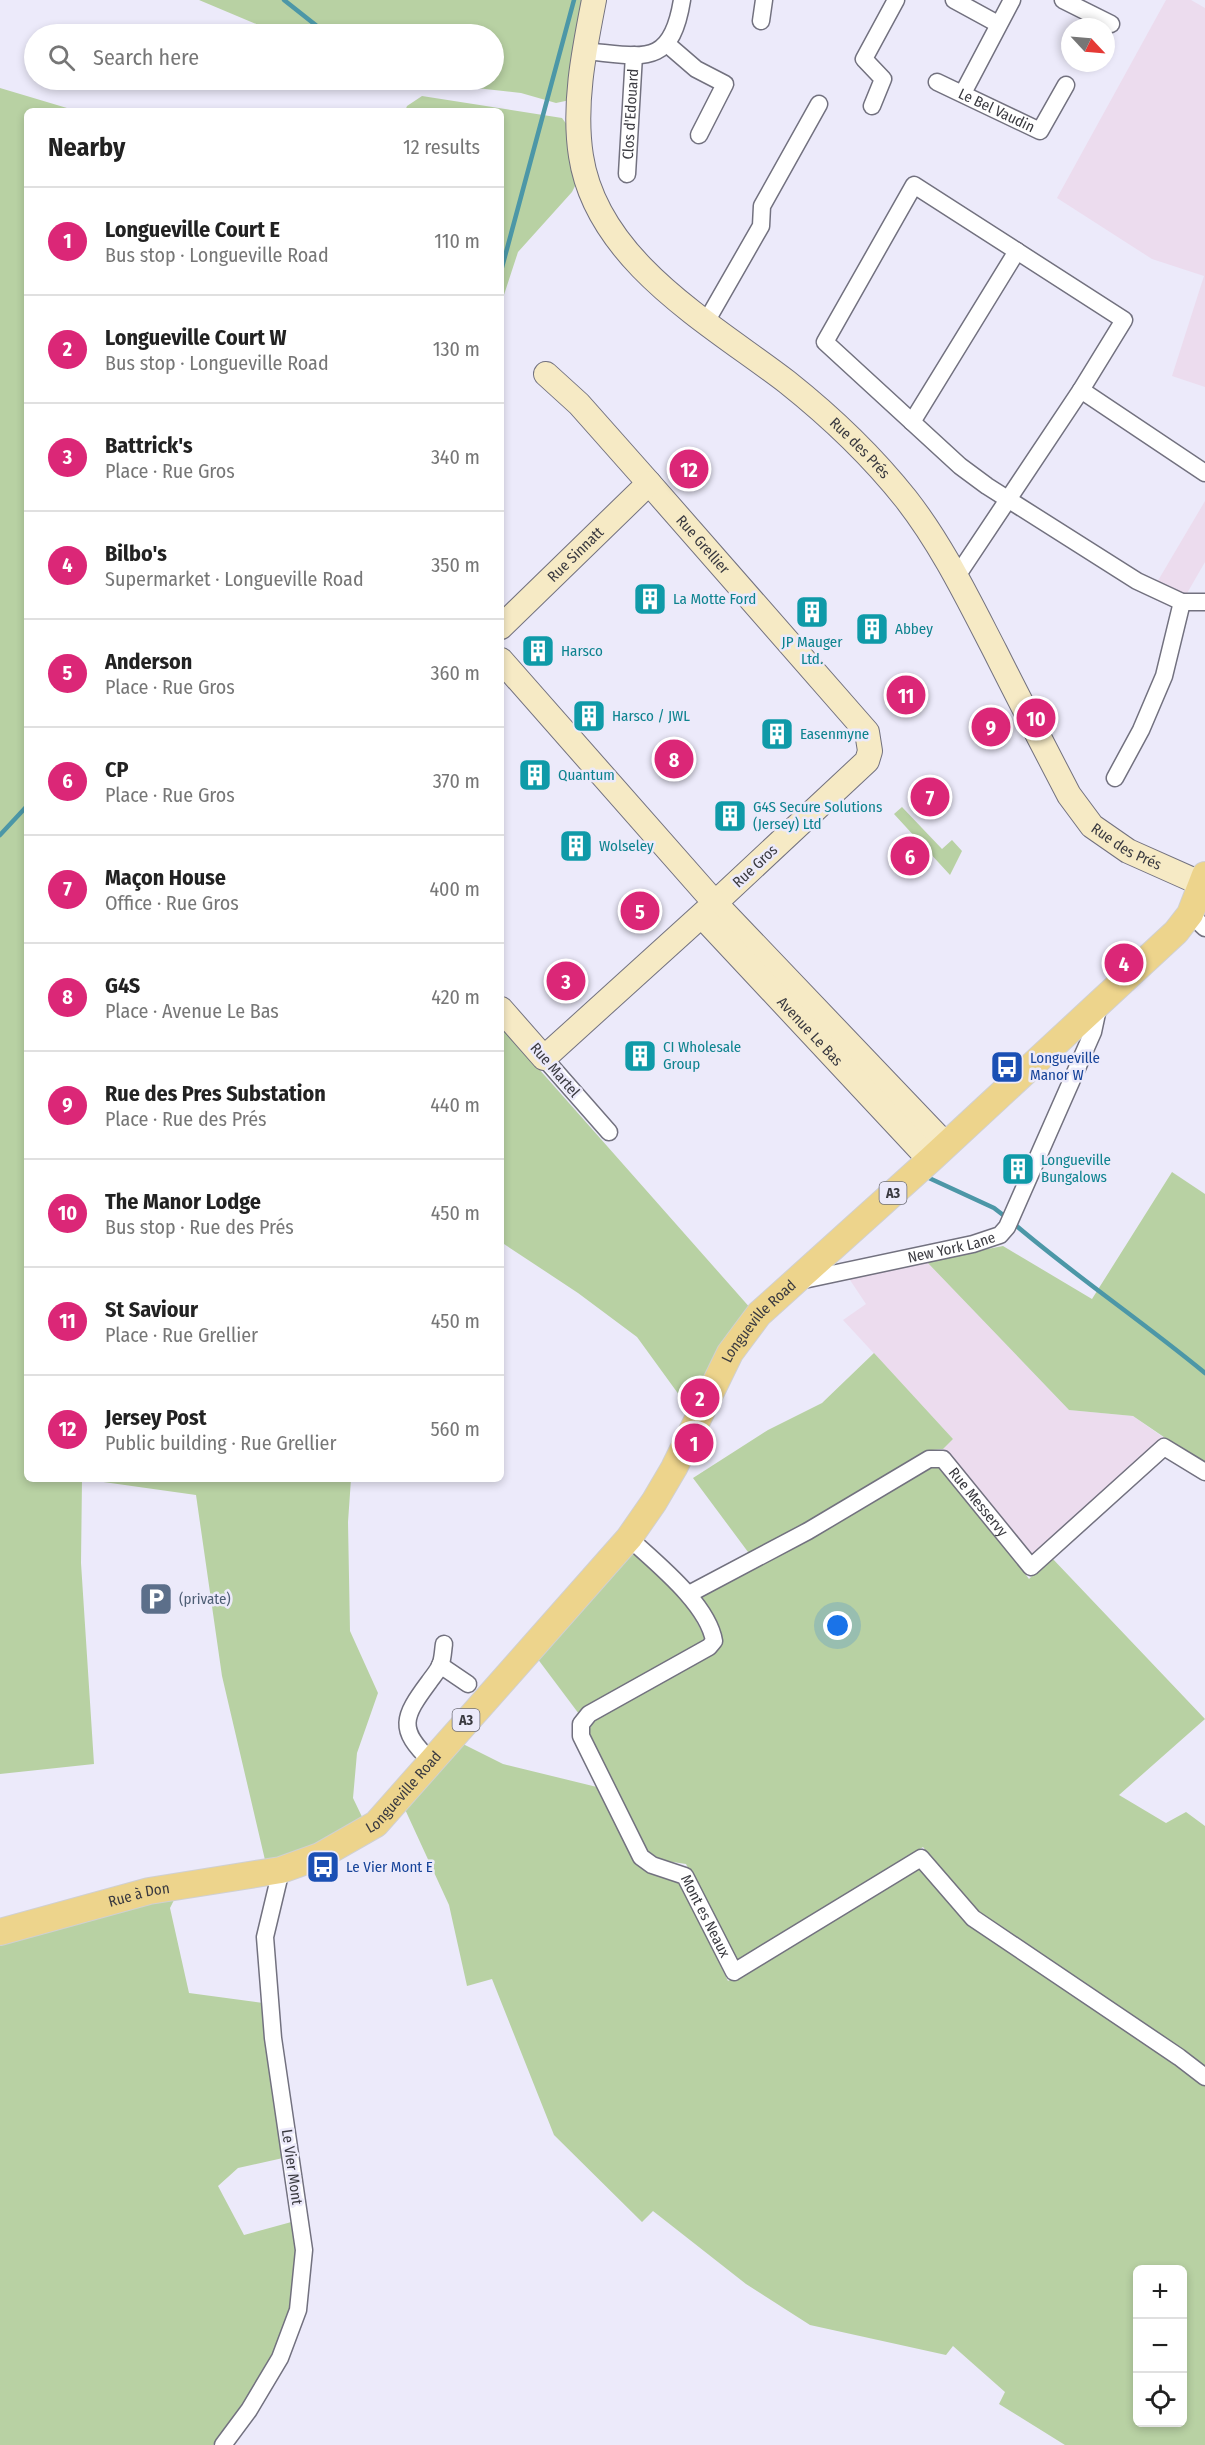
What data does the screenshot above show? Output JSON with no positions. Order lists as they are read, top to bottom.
{
  "streets": {
    "main road": ["A3", "Longueville Road", "Rue à Don"],
    "street": [
      "Le Bel Vaudin",
      "Clos d'Edouard",
      "Rue des Prés",
      "Rue Grellier",
      "Rue Sinnatt",
      "Rue Gros",
      "Avenue Le Bas",
      "Rue Martel",
      "New York Lane",
      "Rue Messervy",
      "Mont es Neaux",
      "Le Vier Mont"
    ]
  },
  "crossings": [
    ["Rue des Prés", "Longueville Road"],
    ["Rue Grellier", "Rue Sinnatt"],
    ["Rue Grellier", "Rue Gros"],
    ["Rue Gros", "Avenue Le Bas"],
    ["Rue Gros", "Rue Martel"],
    ["Avenue Le Bas", "Longueville Road"],
    ["New York Lane", "Longueville Road"],
    ["Longueville Road", "Rue à Don"],
    ["Longueville Road", "Mont es Neaux"],
    ["Longueville Road", "Le Vier Mont"],
    ["Rue Messervy", "Mont es Neaux"],
    ["Rue à Don", "Le Vier Mont"]
  ],
  "places": {
    "building": [
      "La Motte Ford",
      "JP Mauger Ltd.",
      "Abbey",
      "Harsco",
      "Harsco / JWL",
      "Easenmyne",
      "Quantum",
      "G4S Secure Solutions (Jersey) Ltd",
      "Wolseley",
      "CI Wholesale Group",
      "Longueville Bungalows"
    ],
    "bus stop": ["Longueville Manor W", "Le Vier Mont E"],
    "parking": ["(private)"]
  },
  "north": "bottom right",
  "page": {
    "search": "Search here",
    "heading": ["Nearby", "12 results"],
    "list": [
      {
        "mark": "1",
        "name": "Longueville Court E",
        "note": "Bus stop · Longueville Road",
        "value": "110 m"
      },
      {
        "mark": "2",
        "name": "Longueville Court W",
        "note": "Bus stop · Longueville Road",
        "value": "130 m"
      },
      {
        "mark": "3",
        "name": "Battrick's",
        "note": "Place · Rue Gros",
        "value": "340 m"
      },
      {
        "mark": "4",
        "name": "Bilbo's",
        "note": "Supermarket · Longueville Road",
        "value": "350 m"
      },
      {
        "mark": "5",
        "name": "Anderson",
        "note": "Place · Rue Gros",
        "value": "360 m"
      },
      {
        "mark": "6",
        "name": "CP",
        "note": "Place · Rue Gros",
        "value": "370 m"
      },
      {
        "mark": "7",
        "name": "Maçon House",
        "note": "Office · Rue Gros",
        "value": "400 m"
      },
      {
        "mark": "8",
        "name": "G4S",
        "note": "Place · Avenue Le Bas",
        "value": "420 m"
      },
      {
        "mark": "9",
        "name": "Rue des Pres Substation",
        "note": "Place · Rue des Prés",
        "value": "440 m"
      },
      {
        "mark": "10",
        "name": "The Manor Lodge",
        "note": "Bus stop · Rue des Prés",
        "value": "450 m"
      },
      {
        "mark": "11",
        "name": "St Saviour",
        "note": "Place · Rue Grellier",
        "value": "450 m"
      },
      {
        "mark": "12",
        "name": "Jersey Post",
        "note": "Public building · Rue Grellier",
        "value": "560 m"
      }
    ],
    "pins": [
      "12",
      "11",
      "10",
      "9",
      "8",
      "7",
      "6",
      "5",
      "4",
      "3",
      "2",
      "1"
    ],
    "map_buttons": ["+", "−"]
  }
}
